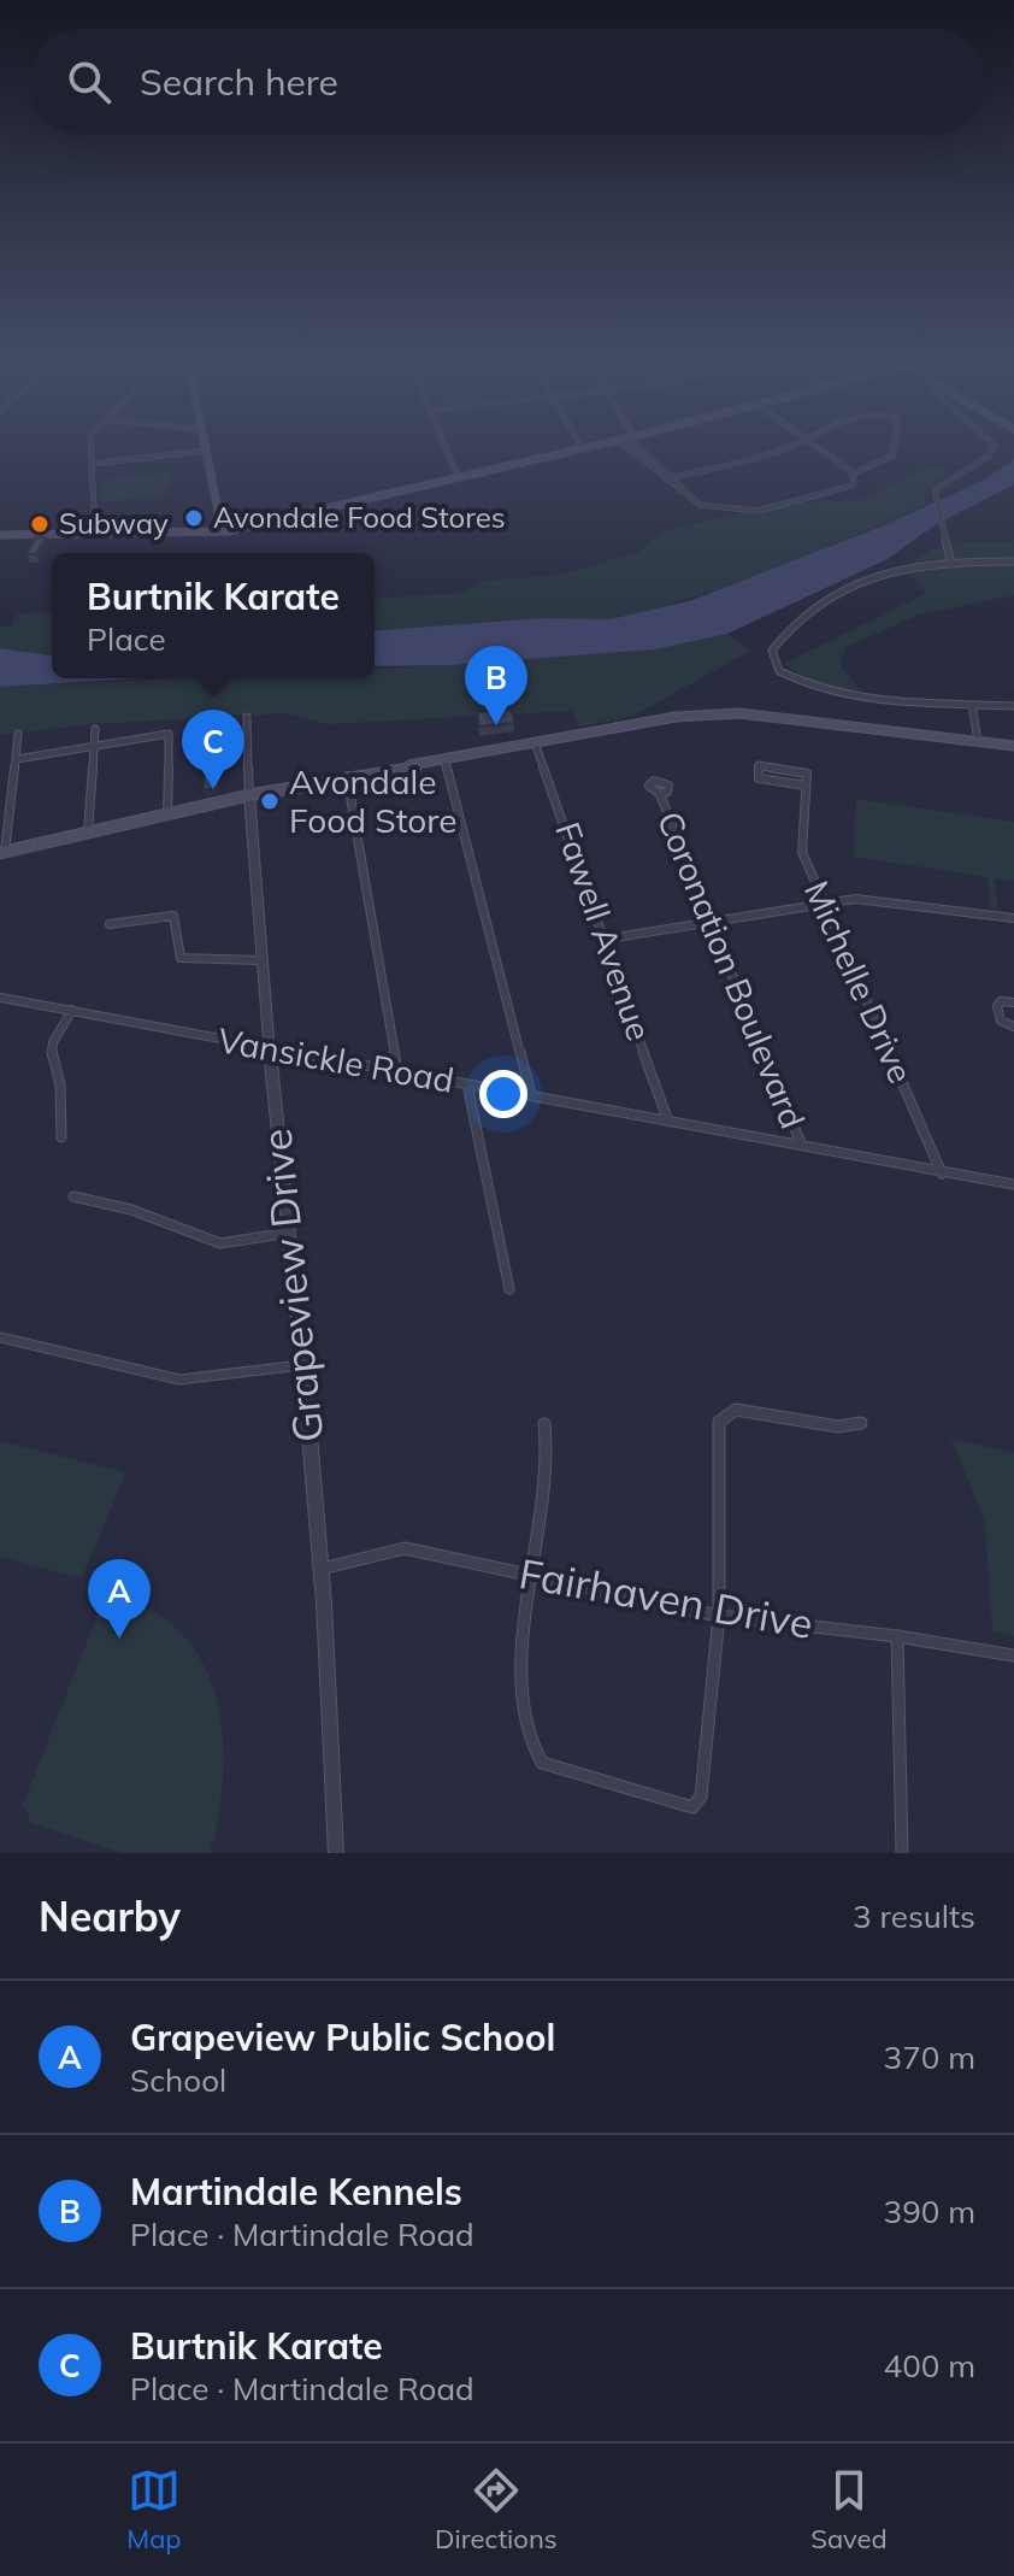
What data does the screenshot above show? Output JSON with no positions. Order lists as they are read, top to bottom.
{
  "streets": {
    "street": [
      "Fawell Avenue",
      "Coronation Boulevard",
      "Michelle Drive",
      "Vansickle Road",
      "Grapeview Drive",
      "Fairhaven Drive"
    ]
  },
  "crossings": [
    ["Fawell Avenue", "Vansickle Road"],
    ["Coronation Boulevard", "Vansickle Road"],
    ["Michelle Drive", "Vansickle Road"],
    ["Vansickle Road", "Grapeview Drive"],
    ["Grapeview Drive", "Fairhaven Drive"]
  ],
  "places": ["Avondale Food Stores", "Subway", "Avondale Food Store"],
  "page": {
    "search": "Search here",
    "popup": ["Burtnik Karate", "Place"],
    "pins": ["B", "C", "A"],
    "heading": ["Nearby", "3 results"],
    "list": [
      {
        "mark": "A",
        "name": "Grapeview Public School",
        "note": "School",
        "value": "370 m"
      },
      {
        "mark": "B",
        "name": "Martindale Kennels",
        "note": "Place · Martindale Road",
        "value": "390 m"
      },
      {
        "mark": "C",
        "name": "Burtnik Karate",
        "note": "Place · Martindale Road",
        "value": "400 m"
      }
    ],
    "nav": ["Map", "Directions", "Saved"]
  }
}
